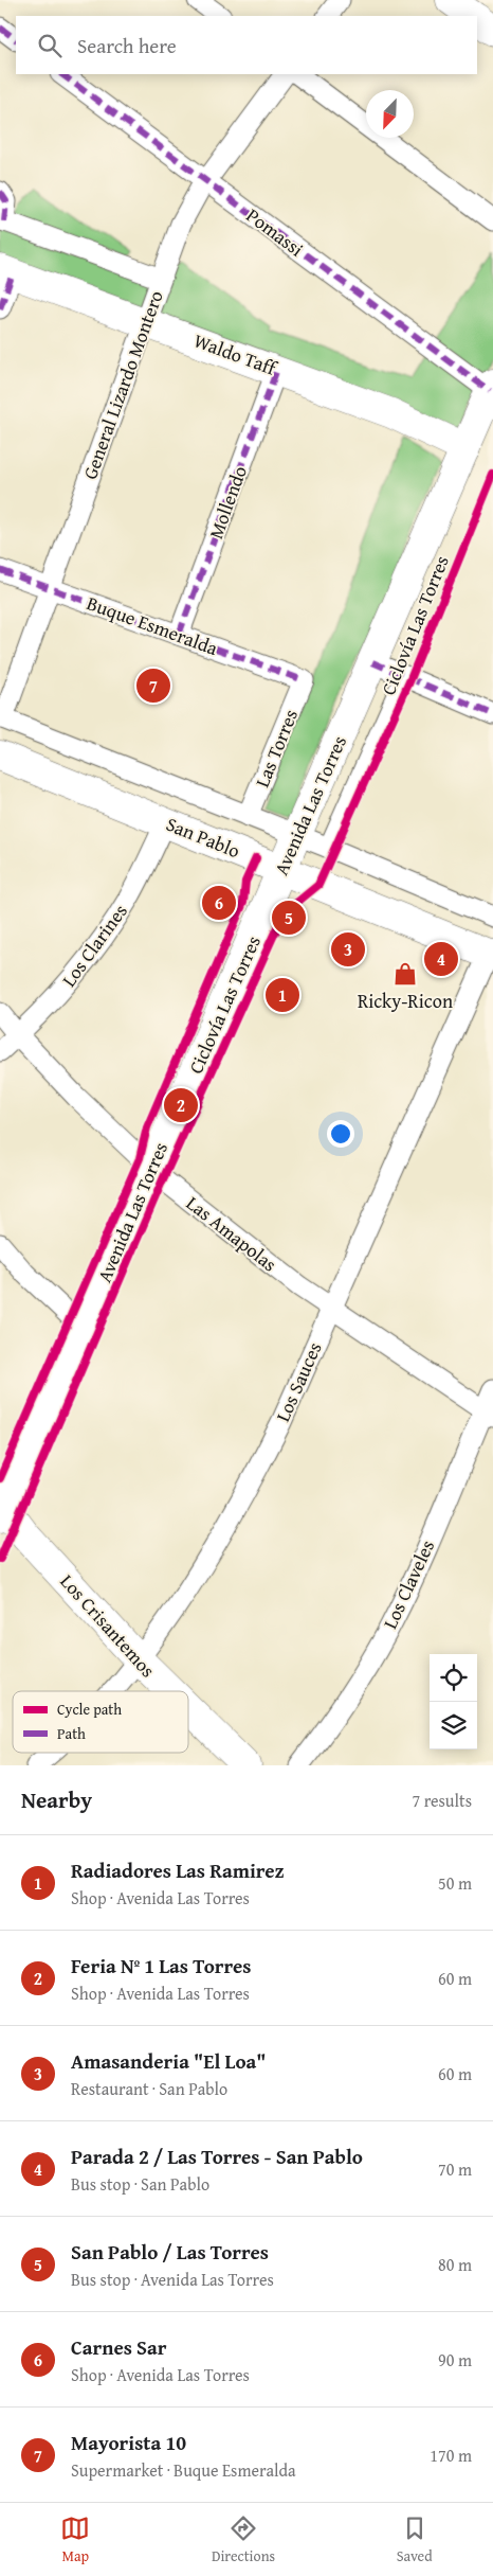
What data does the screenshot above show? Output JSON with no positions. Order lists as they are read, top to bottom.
{
  "streets": {
    "main road": [
      "Waldo Taff",
      "Avenida Las Torres",
      "San Pablo",
      "Los Crisantemos"
    ],
    "street": [
      "Pomassi",
      "General Lizardo Montero",
      "Mollendo",
      "Buque Esmeralda",
      "Las Torres",
      "Los Clarines",
      "Las Amapolas",
      "Los Sauces",
      "Los Claveles"
    ],
    "cycle path": ["Ciclovía Las Torres"]
  },
  "crossings": [
    ["Pomassi", "General Lizardo Montero"],
    ["Pomassi", "Avenida Las Torres"],
    ["Waldo Taff", "General Lizardo Montero"],
    ["Waldo Taff", "Mollendo"],
    ["Waldo Taff", "Avenida Las Torres"],
    ["General Lizardo Montero", "Buque Esmeralda"],
    ["General Lizardo Montero", "San Pablo"],
    ["Mollendo", "Buque Esmeralda"],
    ["Buque Esmeralda", "Las Torres"],
    ["Las Torres", "San Pablo"],
    ["Avenida Las Torres", "San Pablo"],
    ["Avenida Las Torres", "Las Amapolas"],
    ["Avenida Las Torres", "Los Crisantemos"],
    ["San Pablo", "Los Clarines"],
    ["San Pablo", "Los Sauces"],
    ["Los Clarines", "Las Amapolas"],
    ["Las Amapolas", "Los Sauces"],
    ["Las Amapolas", "Los Claveles"],
    ["Los Sauces", "Los Crisantemos"]
  ],
  "places": {
    "shop": ["Ricky-Ricon"]
  },
  "legend": ["Cycle path", "Path"],
  "north": "bottom left",
  "page": {
    "search": "Search here",
    "pins": [
      "7",
      "6",
      "5",
      "3",
      "4",
      "1",
      "2"
    ],
    "heading": ["Nearby", "7 results"],
    "list": [
      {
        "mark": "1",
        "name": "Radiadores Las Ramirez",
        "note": "Shop · Avenida Las Torres",
        "value": "50 m"
      },
      {
        "mark": "2",
        "name": "Feria Nº 1 Las Torres",
        "note": "Shop · Avenida Las Torres",
        "value": "60 m"
      },
      {
        "mark": "3",
        "name": "Amasanderia \"El Loa\"",
        "note": "Restaurant · San Pablo",
        "value": "60 m"
      },
      {
        "mark": "4",
        "name": "Parada 2 / Las Torres - San Pablo",
        "note": "Bus stop · San Pablo",
        "value": "70 m"
      },
      {
        "mark": "5",
        "name": "San Pablo / Las Torres",
        "note": "Bus stop · Avenida Las Torres",
        "value": "80 m"
      },
      {
        "mark": "6",
        "name": "Carnes Sar",
        "note": "Shop · Avenida Las Torres",
        "value": "90 m"
      },
      {
        "mark": "7",
        "name": "Mayorista 10",
        "note": "Supermarket · Buque Esmeralda",
        "value": "170 m"
      }
    ],
    "nav": ["Map", "Directions", "Saved"]
  }
}
